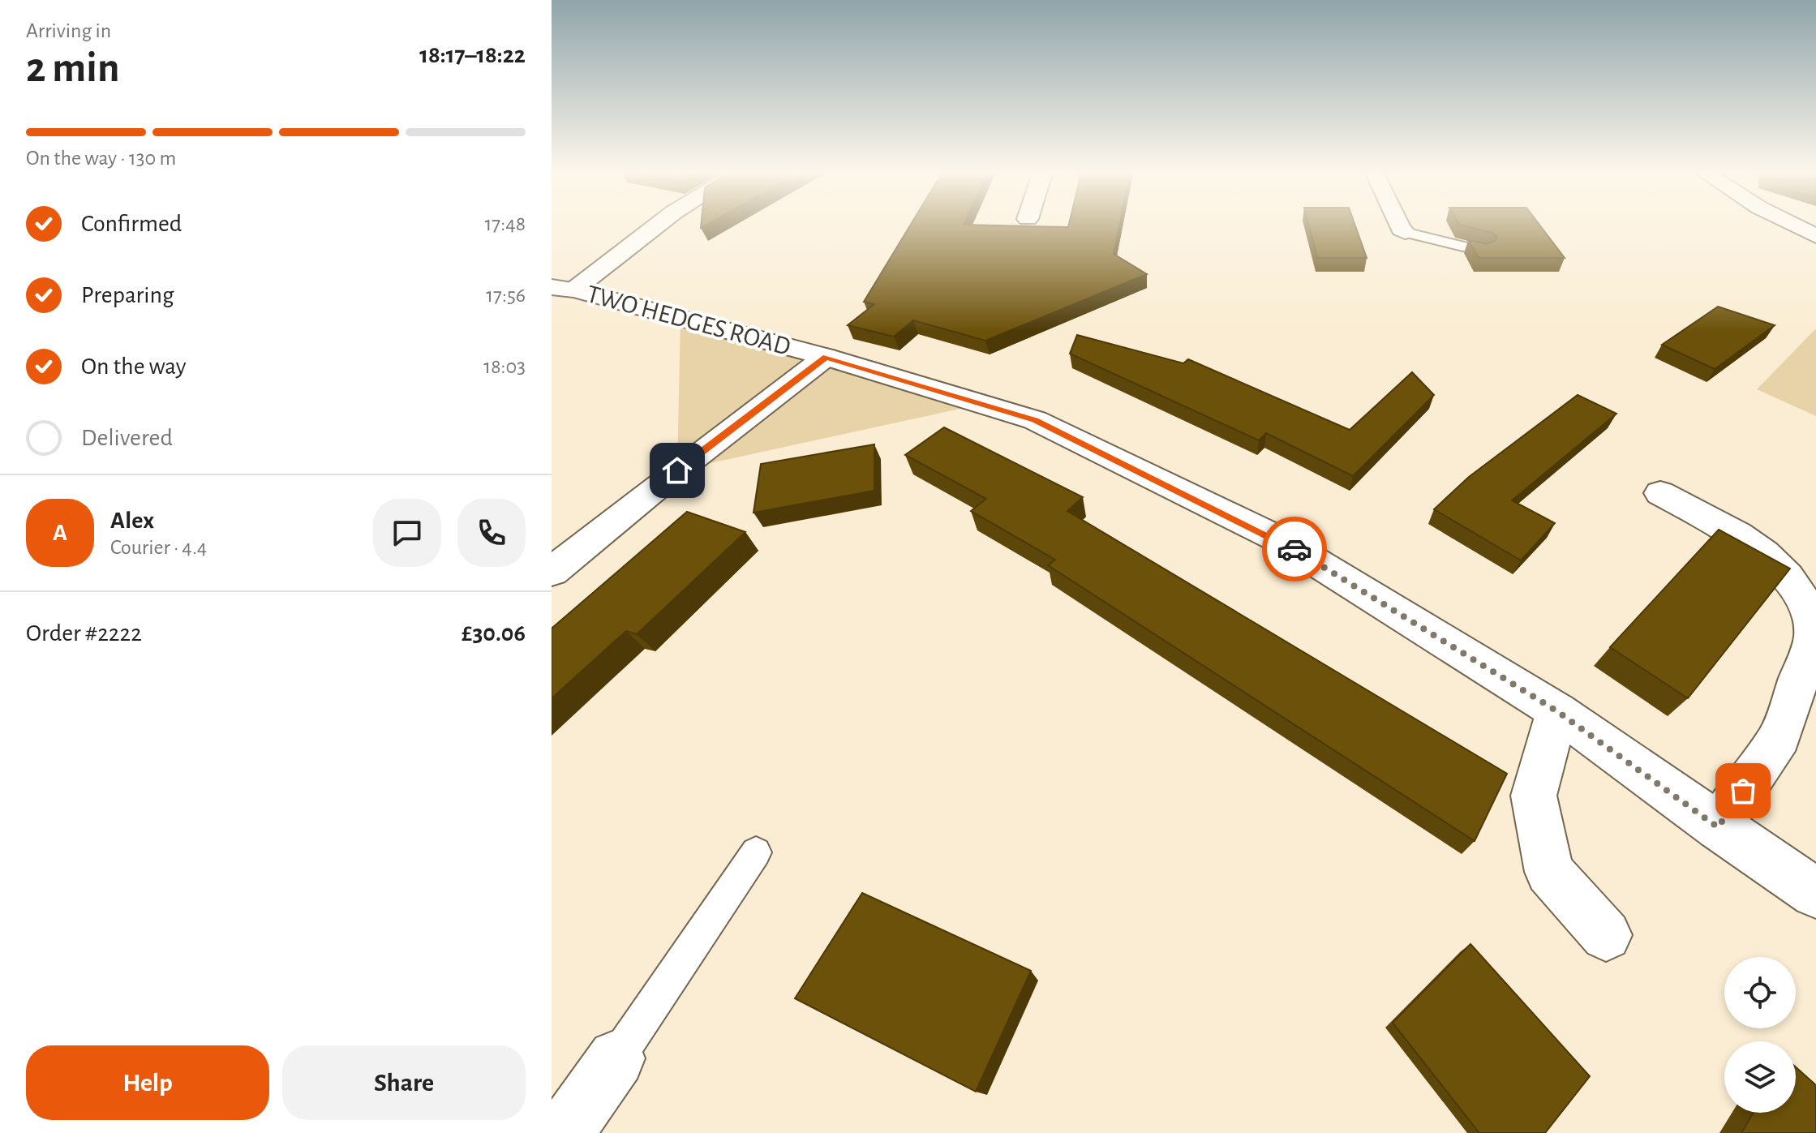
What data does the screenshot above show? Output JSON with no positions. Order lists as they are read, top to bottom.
{
  "streets": {
    "street": ["TWO HEDGES ROAD"]
  },
  "page": {
    "heading": ["2 min", "Arriving in", "18:17–18:22"],
    "panel": [
      "Alex",
      "Courier · 4.4",
      "Order #2222",
      "£30.06"
    ],
    "bar": "On the way · 130 m",
    "list": [
      ["Confirmed", "17:48"],
      ["Preparing", "17:56"],
      ["On the way", "18:03"],
      "Delivered"
    ],
    "round": "A",
    "buttons": ["Help", "Share"]
  }
}
